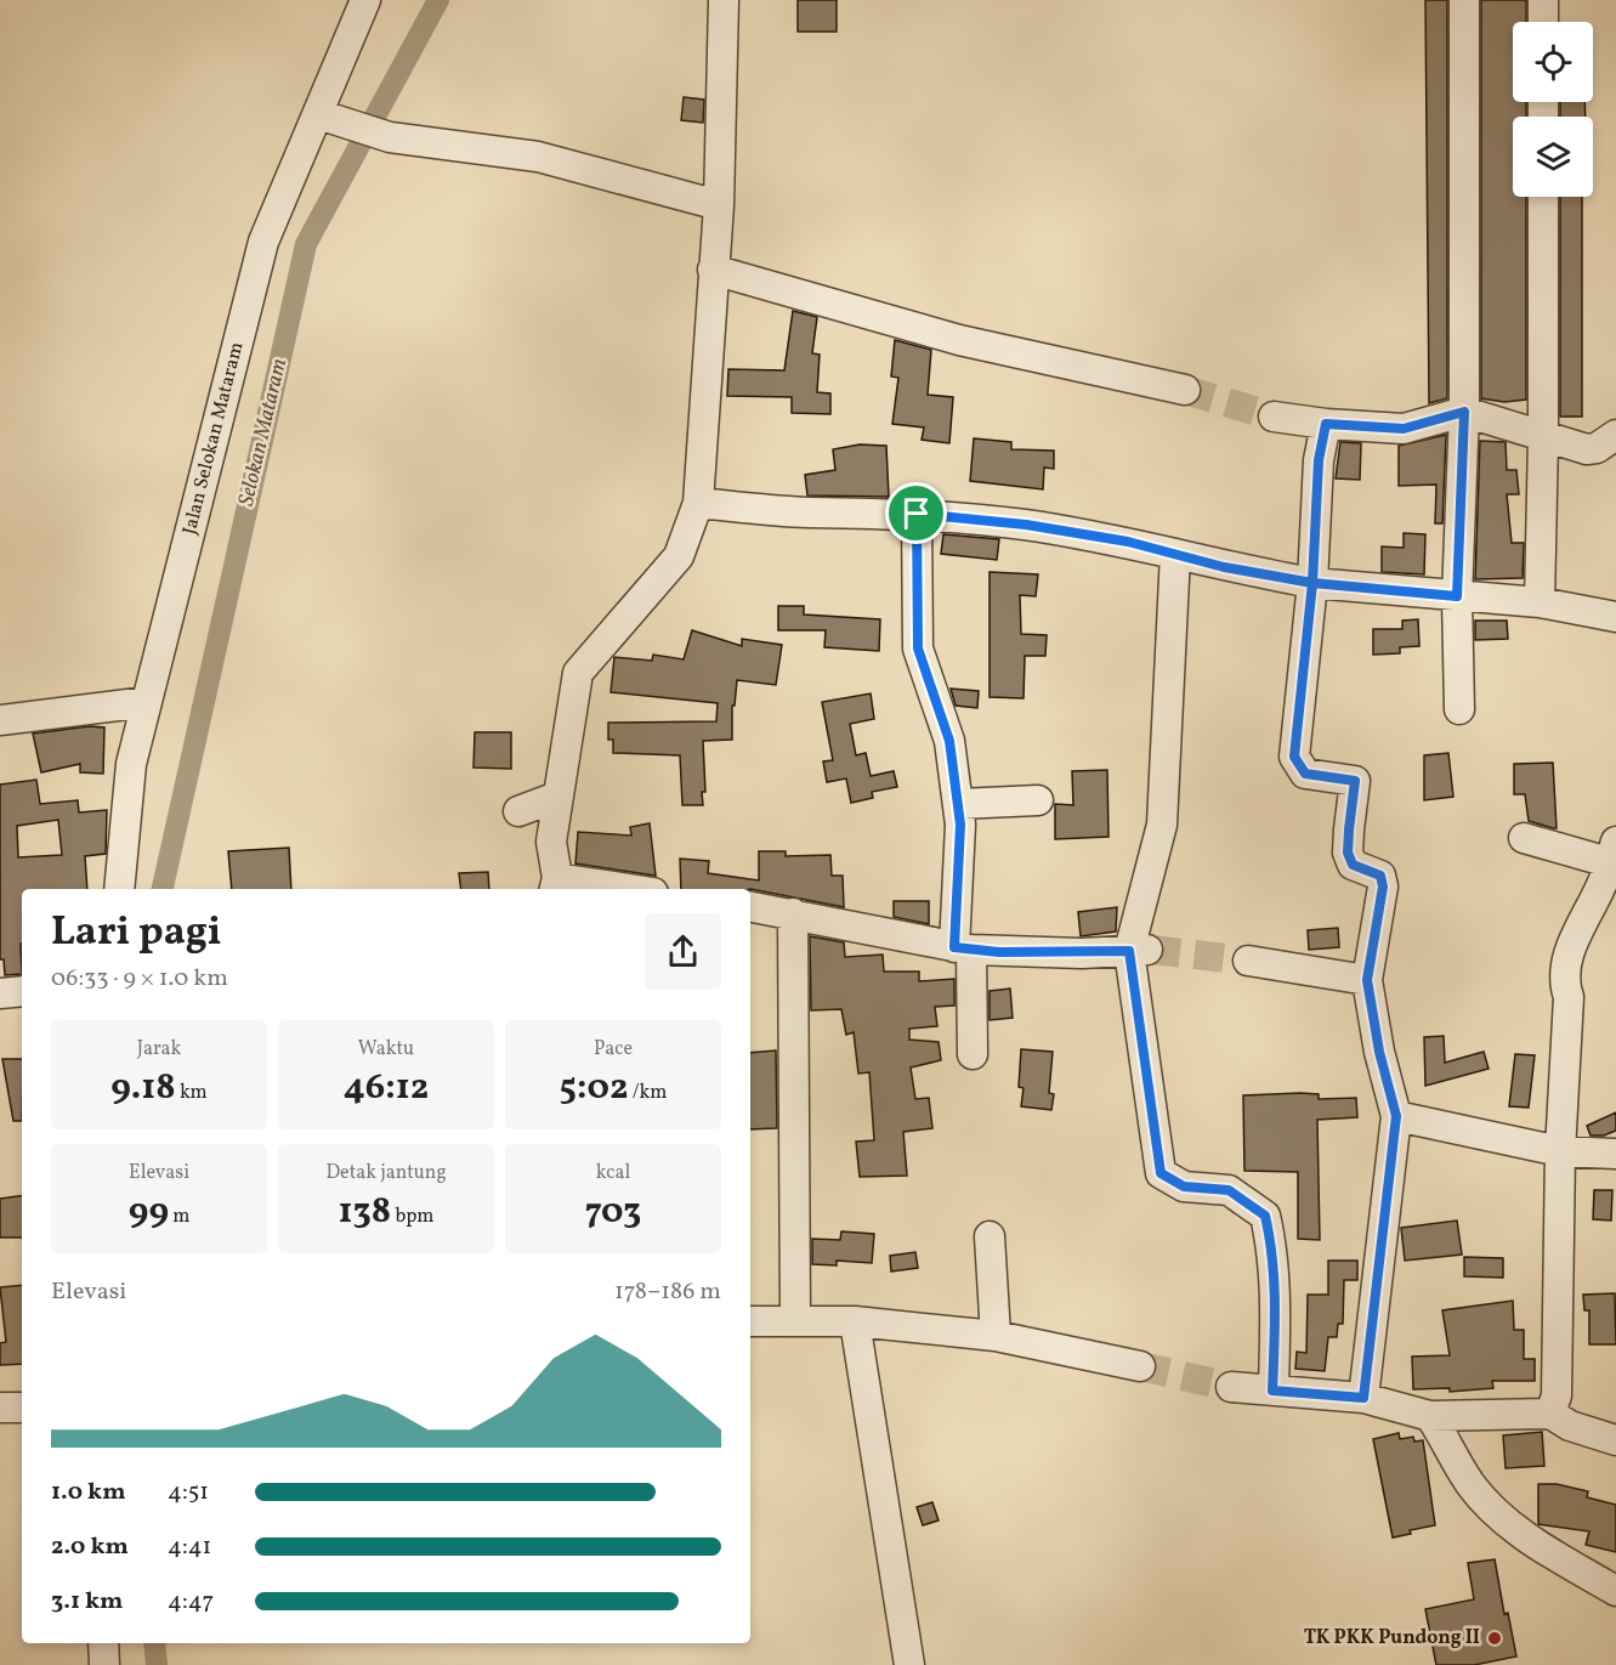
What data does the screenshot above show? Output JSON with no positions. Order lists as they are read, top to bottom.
{
  "streets": {
    "street": ["Jalan Selokan Mataram"]
  },
  "water": ["Selokan Mataram"],
  "places": ["TK PKK Pundong II"],
  "page": {
    "heading": ["Lari pagi", "06:33 · 9 × 1.0 km"],
    "stats": [
      ["Jarak", "9.18 km"],
      ["Waktu", "46:12"],
      ["Pace", "5:02 /km"],
      ["Elevasi", "99 m"],
      ["Detak jantung", "138 bpm"],
      ["kcal", "703"]
    ],
    "chart": ["Elevasi", "178–186 m"],
    "list": [
      {
        "name": "1.0 km",
        "note": "4:51"
      },
      {
        "name": "2.0 km",
        "note": "4:41"
      },
      {
        "name": "3.1 km",
        "note": "4:47"
      }
    ]
  }
}
